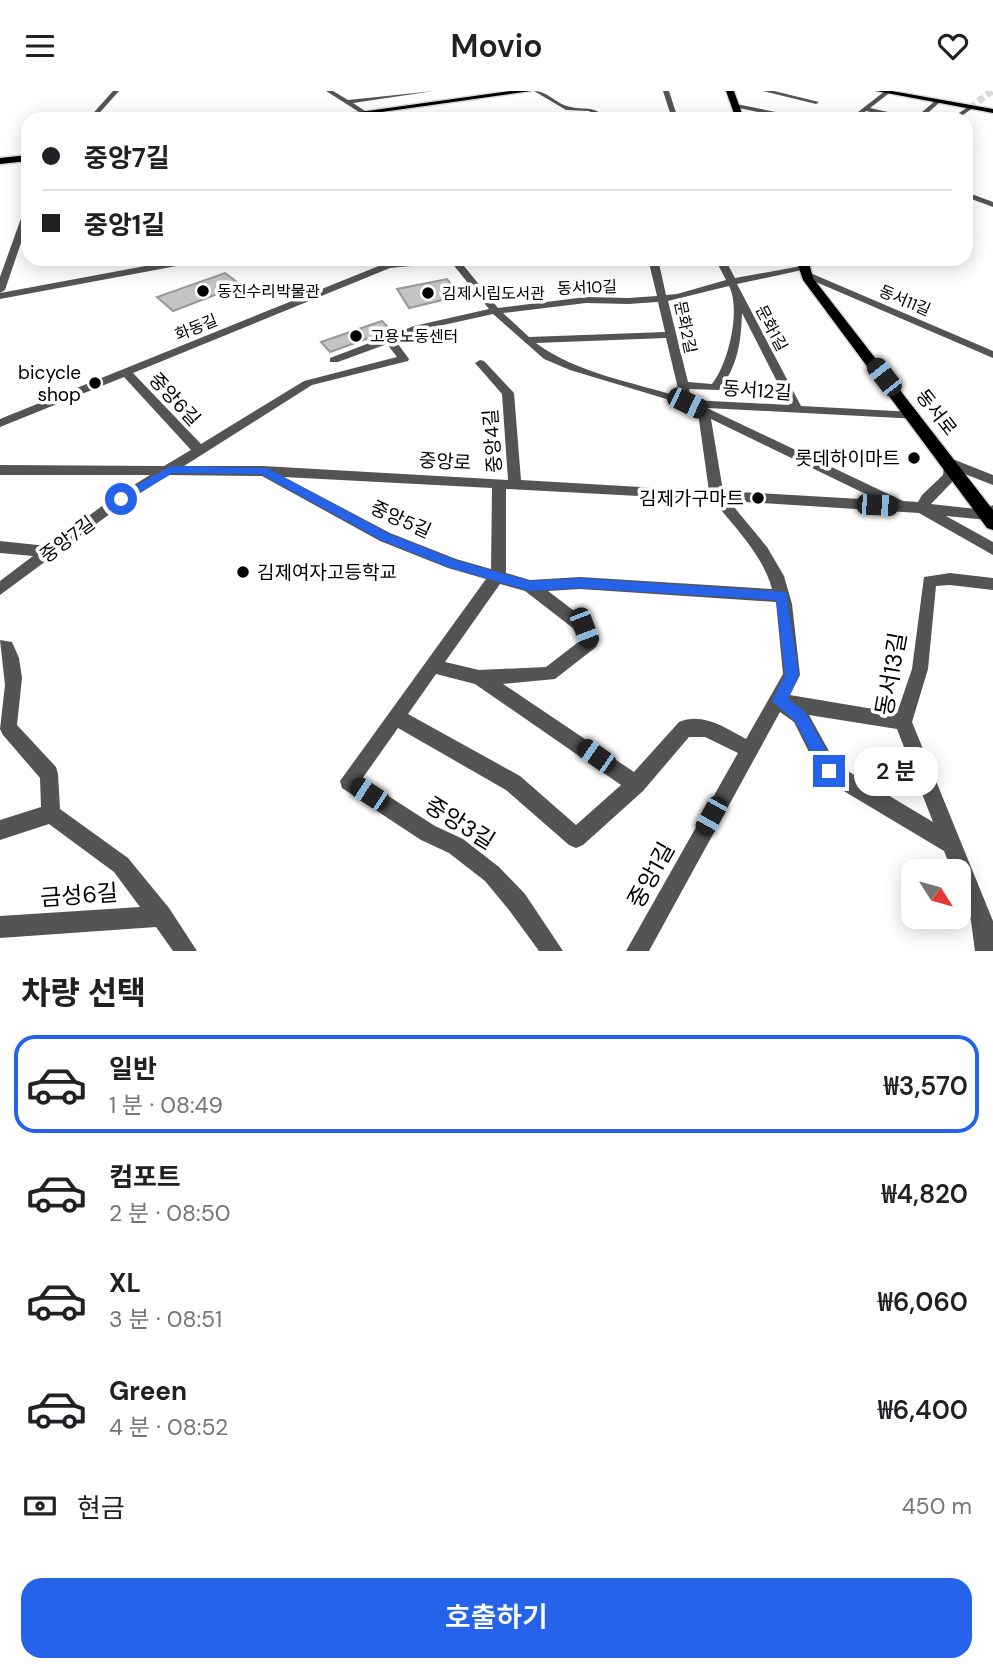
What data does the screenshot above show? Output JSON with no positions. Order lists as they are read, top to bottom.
{
  "streets": {
    "main road": ["동서로"],
    "street": [
      "동서10길",
      "동서11길",
      "화동길",
      "문화2길",
      "문화1길",
      "동서12길",
      "중앙6길",
      "중앙4길",
      "중앙로",
      "중앙5길",
      "중앙7길",
      "동서13길",
      "중앙3길",
      "중앙1길",
      "금성6길"
    ]
  },
  "crossings": [
    ["동서10길", "동서11길"],
    ["동서10길", "문화2길"],
    ["동서10길", "문화1길"],
    ["동서10길", "동서12길"],
    ["동서10길", "동서로"],
    ["동서11길", "동서로"],
    ["화동길", "중앙6길"],
    ["문화2길", "문화1길"],
    ["문화2길", "동서12길"],
    ["문화2길", "중앙로"],
    ["문화1길", "동서12길"],
    ["동서12길", "동서로"],
    ["동서12길", "중앙로"],
    ["동서로", "중앙로"],
    ["중앙4길", "중앙로"],
    ["중앙로", "중앙5길"],
    ["중앙로", "중앙7길"],
    ["중앙로", "중앙1길"],
    ["중앙5길", "중앙3길"],
    ["중앙5길", "중앙1길"]
  ],
  "places": [
    "동진수리박물관",
    "김제시립도서관",
    "고용노동센터",
    "bicycle shop",
    "롯데하이마트",
    "김제가구마트",
    "김제여자고등학교"
  ],
  "north": "bottom right",
  "page": {
    "header": "Movio",
    "banner": ["중앙7길", "중앙1길"],
    "bubble": "2 분",
    "heading": "차량 선택",
    "list": [
      {
        "name": "일반",
        "note": "1 분 · 08:49",
        "value": "₩3,570"
      },
      {
        "name": "컴포트",
        "note": "2 분 · 08:50",
        "value": "₩4,820"
      },
      {
        "name": "XL",
        "note": "3 분 · 08:51",
        "value": "₩6,060"
      },
      {
        "name": "Green",
        "note": "4 분 · 08:52",
        "value": "₩6,400"
      }
    ],
    "pay": ["현금", "450 m"],
    "buttons": "호출하기"
  }
}
